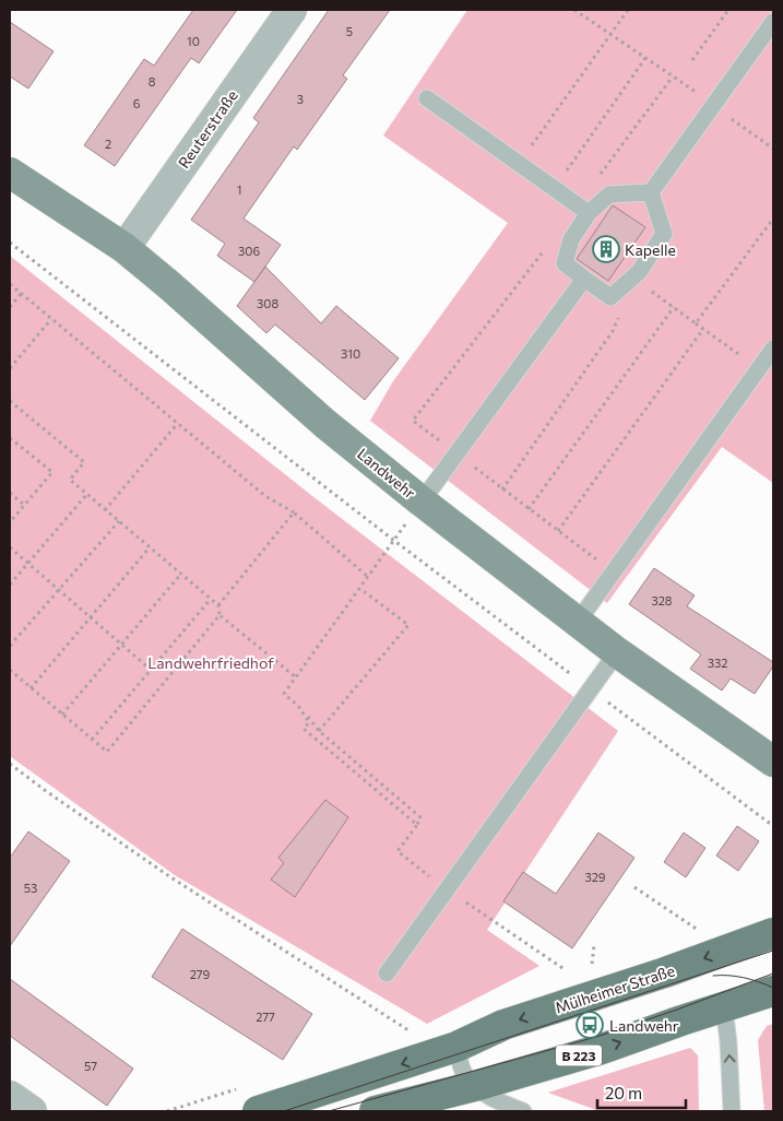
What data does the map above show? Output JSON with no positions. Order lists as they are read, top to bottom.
{
  "streets": {
    "main road": ["Mülheimer Straße", "B 223"],
    "street": ["Reuterstraße", "Landwehr"]
  },
  "crossings": [
    ["Reuterstraße", "Landwehr"]
  ],
  "parks": ["Landwehrfriedhof"],
  "places": {
    "building": ["Kapelle"],
    "bus stop": ["Landwehr"]
  },
  "house_numbers": [
    "5",
    "10",
    "8",
    "3",
    "6",
    "2",
    "1",
    "306",
    "308",
    "310",
    "328",
    "332",
    "329",
    "53",
    "279",
    "277",
    "57"
  ],
  "scale_bar": "20 m"
}
